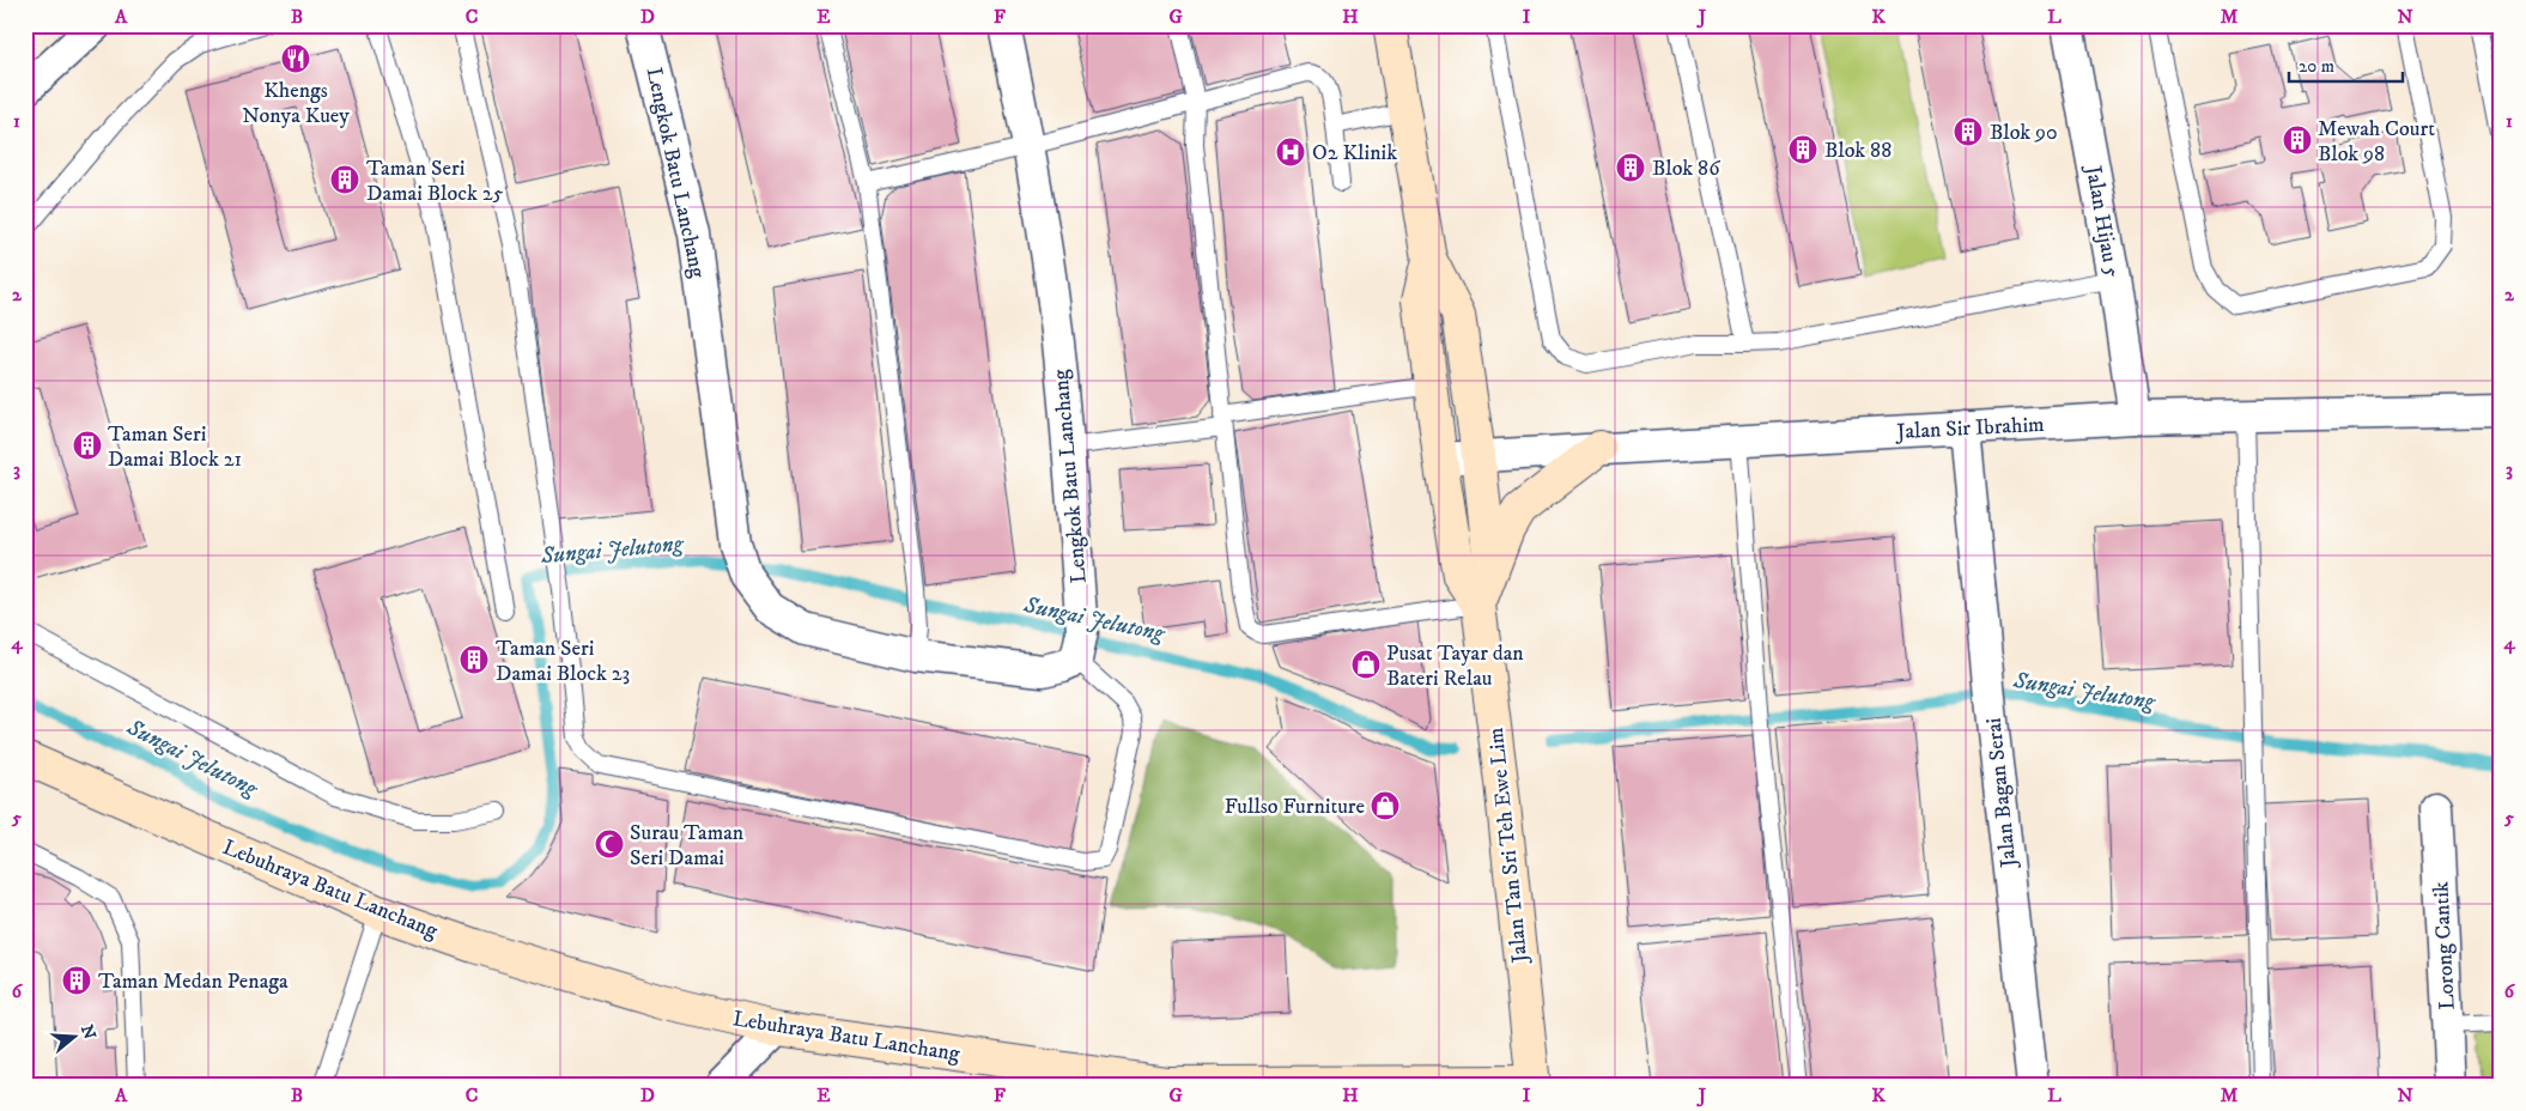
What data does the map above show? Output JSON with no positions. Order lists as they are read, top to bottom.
{
  "streets": {
    "main road": ["Jalan Tan Sri Teh Ewe Lim", "Lebuhraya Batu Lanchang"],
    "street": [
      "Lengkok Batu Lanchang",
      "Jalan Hijau 5",
      "Jalan Sir Ibrahim",
      "Jalan Bagan Serai",
      "Lorong Cantik"
    ]
  },
  "crossings": [
    ["Jalan Hijau 5", "Jalan Sir Ibrahim"],
    ["Jalan Sir Ibrahim", "Jalan Bagan Serai"],
    ["Jalan Sir Ibrahim", "Jalan Tan Sri Teh Ewe Lim"],
    ["Jalan Tan Sri Teh Ewe Lim", "Lebuhraya Batu Lanchang"]
  ],
  "water": ["Sungai Jelutong"],
  "places": {
    "restaurant": ["Khengs Nonya Kuey"],
    "building": [
      "Blok 90",
      "Mewah Court Blok 98",
      "Blok 88",
      "Blok 86",
      "Taman Seri Damai Block 25",
      "Taman Seri Damai Block 21",
      "Taman Seri Damai Block 23",
      "Taman Medan Penaga"
    ],
    "hospital": ["O2 Klinik"],
    "shop": ["Pusat Tayar dan Bateri Relau", "Fullso Furniture"],
    "mosque": ["Surau Taman Seri Damai"]
  },
  "scale_bar": "20 m",
  "north": "right",
  "grid": {
    "columns": [
      "A",
      "B",
      "C",
      "D",
      "E",
      "F",
      "G",
      "H",
      "I",
      "J",
      "K",
      "L",
      "M",
      "N"
    ],
    "rows": [
      "1",
      "2",
      "3",
      "4",
      "5",
      "6"
    ]
  }
}
